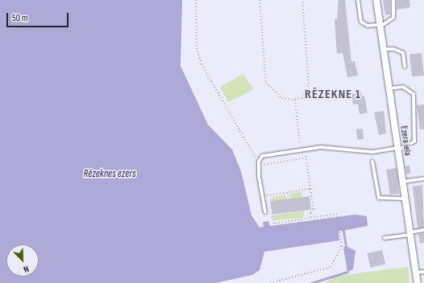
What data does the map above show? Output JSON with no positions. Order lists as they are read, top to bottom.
{
  "streets": {
    "street": ["Ezera iela"]
  },
  "districts": ["RĒZEKNE 1"],
  "water": ["Rēzeknes ezers"],
  "scale_bar": "50 m",
  "north": "bottom right"
}
